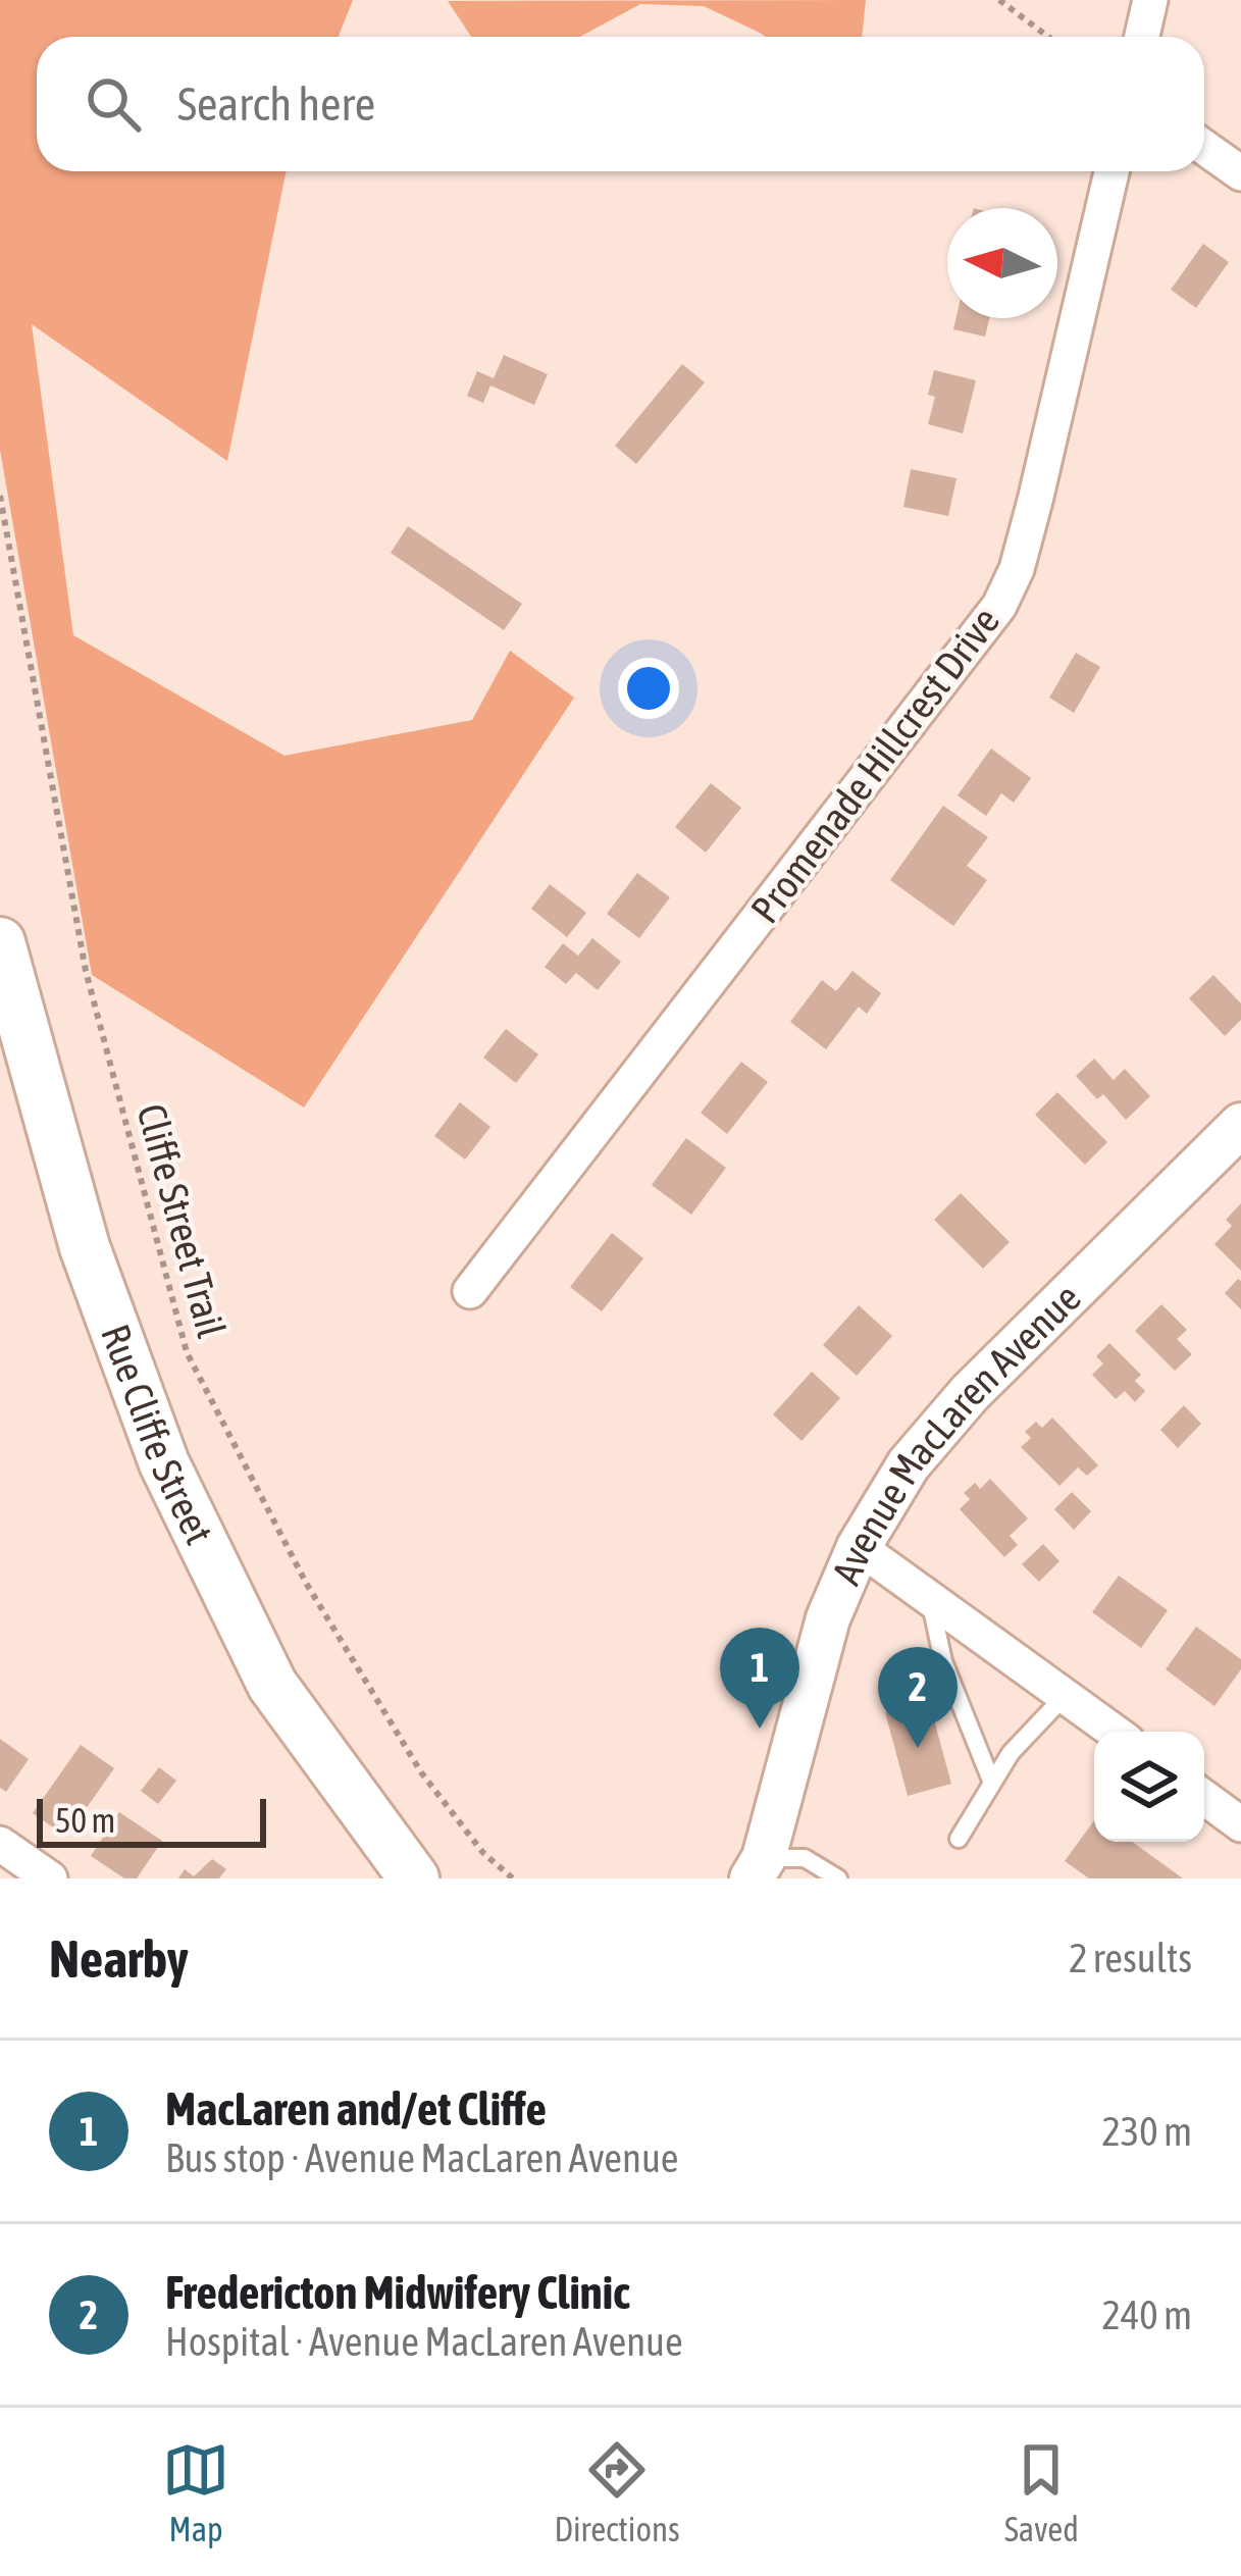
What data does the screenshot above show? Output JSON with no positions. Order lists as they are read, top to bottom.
{
  "streets": {
    "main road": ["Rue Cliffe Street"],
    "street": ["Promenade Hillcrest Drive", "Avenue MacLaren Avenue"],
    "path": ["Cliffe Street Trail"]
  },
  "scale_bar": "50 m",
  "north": "left",
  "page": {
    "search": "Search here",
    "pins": ["1", "2"],
    "scale": "50 m",
    "heading": ["Nearby", "2 results"],
    "list": [
      {
        "mark": "1",
        "name": "MacLaren and/et Cliffe",
        "note": "Bus stop · Avenue MacLaren Avenue",
        "value": "230 m"
      },
      {
        "mark": "2",
        "name": "Fredericton Midwifery Clinic",
        "note": "Hospital · Avenue MacLaren Avenue",
        "value": "240 m"
      }
    ],
    "nav": ["Map", "Directions", "Saved"]
  }
}
